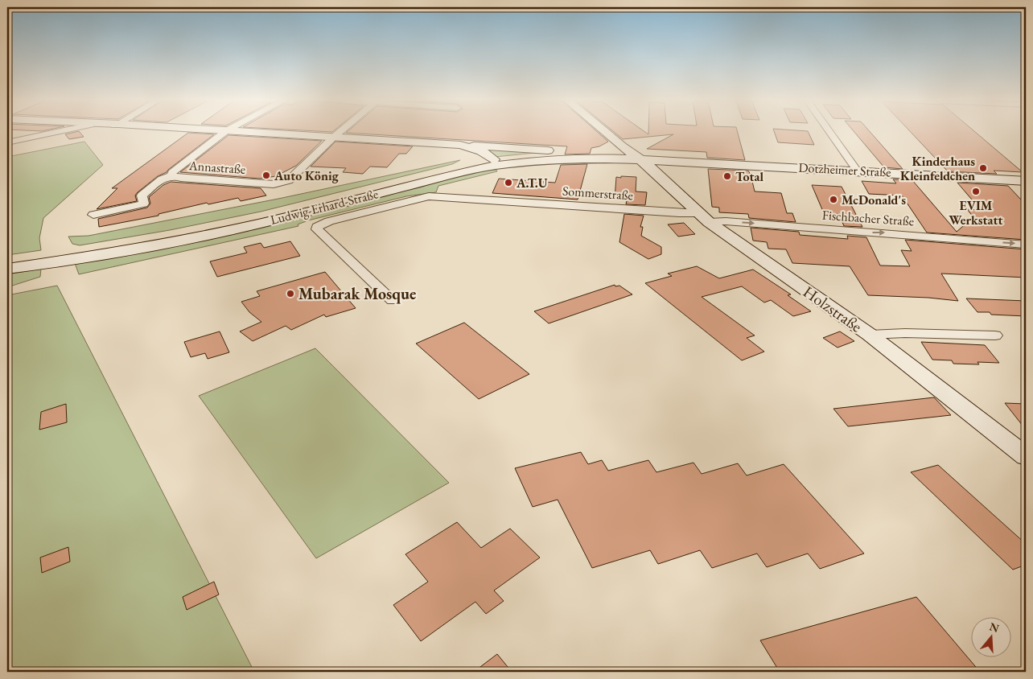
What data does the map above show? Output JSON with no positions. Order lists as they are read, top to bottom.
{
  "streets": {
    "street": [
      "Annastraße",
      "Dotzheimer Straße",
      "Sommerstraße",
      "Ludwig-Erhard-Straße",
      "Fischbacher Straße",
      "Holzstraße"
    ]
  },
  "crossings": [
    ["Dotzheimer Straße", "Ludwig-Erhard-Straße"],
    ["Dotzheimer Straße", "Holzstraße"],
    ["Sommerstraße", "Fischbacher Straße"],
    ["Sommerstraße", "Holzstraße"],
    ["Ludwig-Erhard-Straße", "Holzstraße"],
    ["Fischbacher Straße", "Holzstraße"]
  ],
  "places": [
    "Kinderhaus Kleinfeldchen",
    "Auto König",
    "Total",
    "A.T.U",
    "EVIM Werkstatt",
    "McDonald's",
    "Mubarak Mosque"
  ],
  "north": "top"
}
